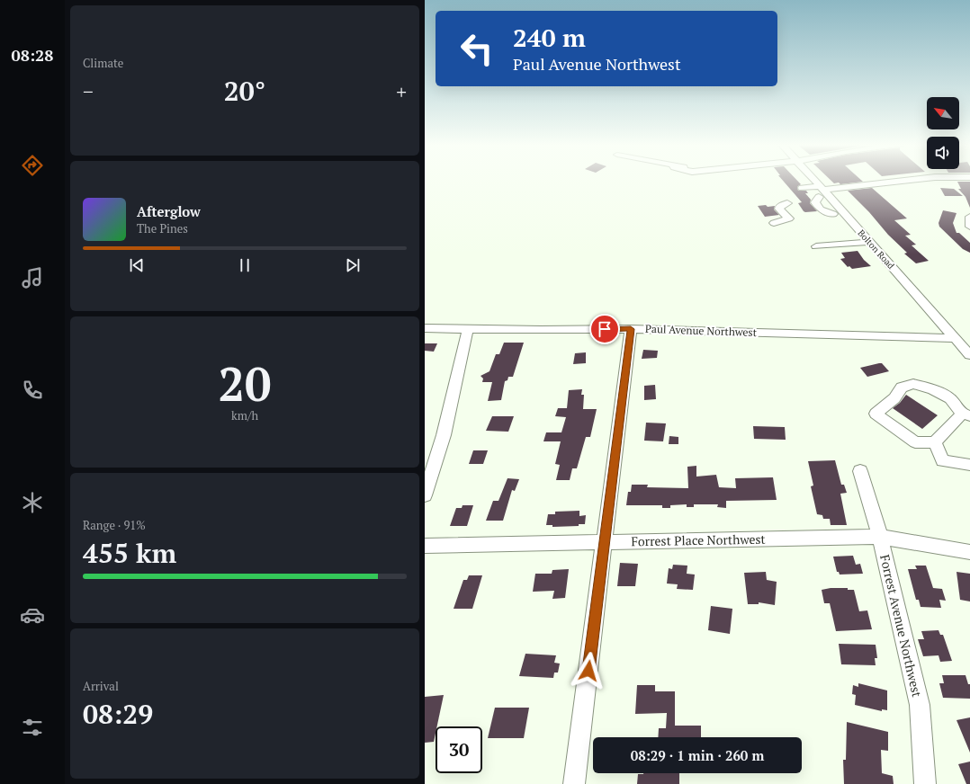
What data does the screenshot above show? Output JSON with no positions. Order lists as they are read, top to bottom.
{
  "streets": {
    "street": [
      "Bolton Road",
      "Paul Avenue Northwest",
      "Forrest Place Northwest",
      "Forrest Avenue Northwest"
    ]
  },
  "crossings": [
    ["Bolton Road", "Paul Avenue Northwest"],
    ["Forrest Place Northwest", "Forrest Avenue Northwest"]
  ],
  "north": "top left",
  "page": {
    "tabs": "08:28",
    "tile": [
      "Climate",
      ["20", "km/h"],
      ["Range · 91%", "455 km"],
      ["Arrival", "08:29"]
    ],
    "turn": ["240 m", "Paul Avenue Northwest"],
    "heat": ["−", "20°", "+"],
    "song": ["Afterglow", "The Pines"],
    "limit": "30",
    "trip": "08:29 · 1 min · 260 m"
  }
}
